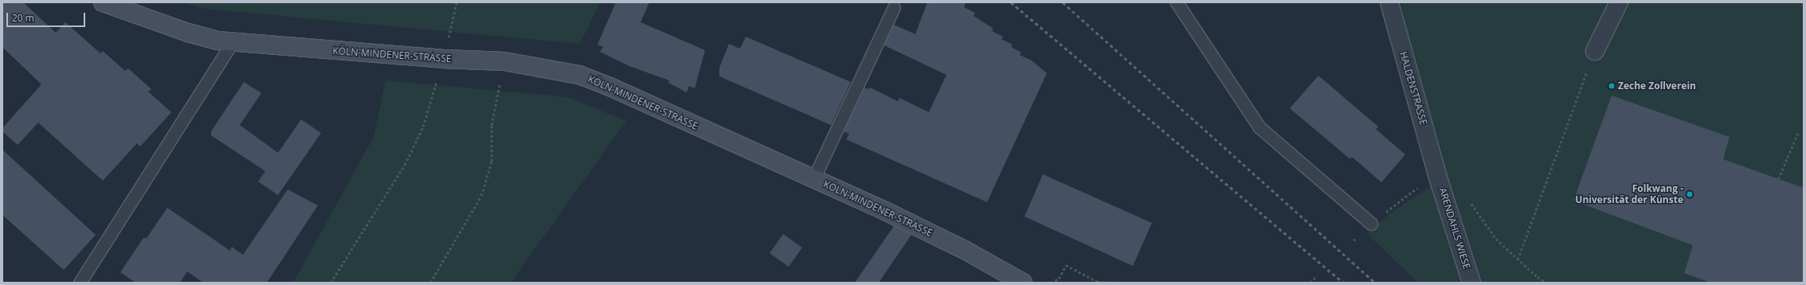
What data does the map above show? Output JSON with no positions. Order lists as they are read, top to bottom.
{
  "streets": {
    "street": ["KÖLN-MINDENER-STRASSE", "HALDENSTRASSE", "ARENDAHLS WIESE"]
  },
  "crossings": [
    ["HALDENSTRASSE", "ARENDAHLS WIESE"]
  ],
  "places": ["Zeche Zollverein", "Folkwang - Universität der Künste"],
  "scale_bar": "20 m"
}
